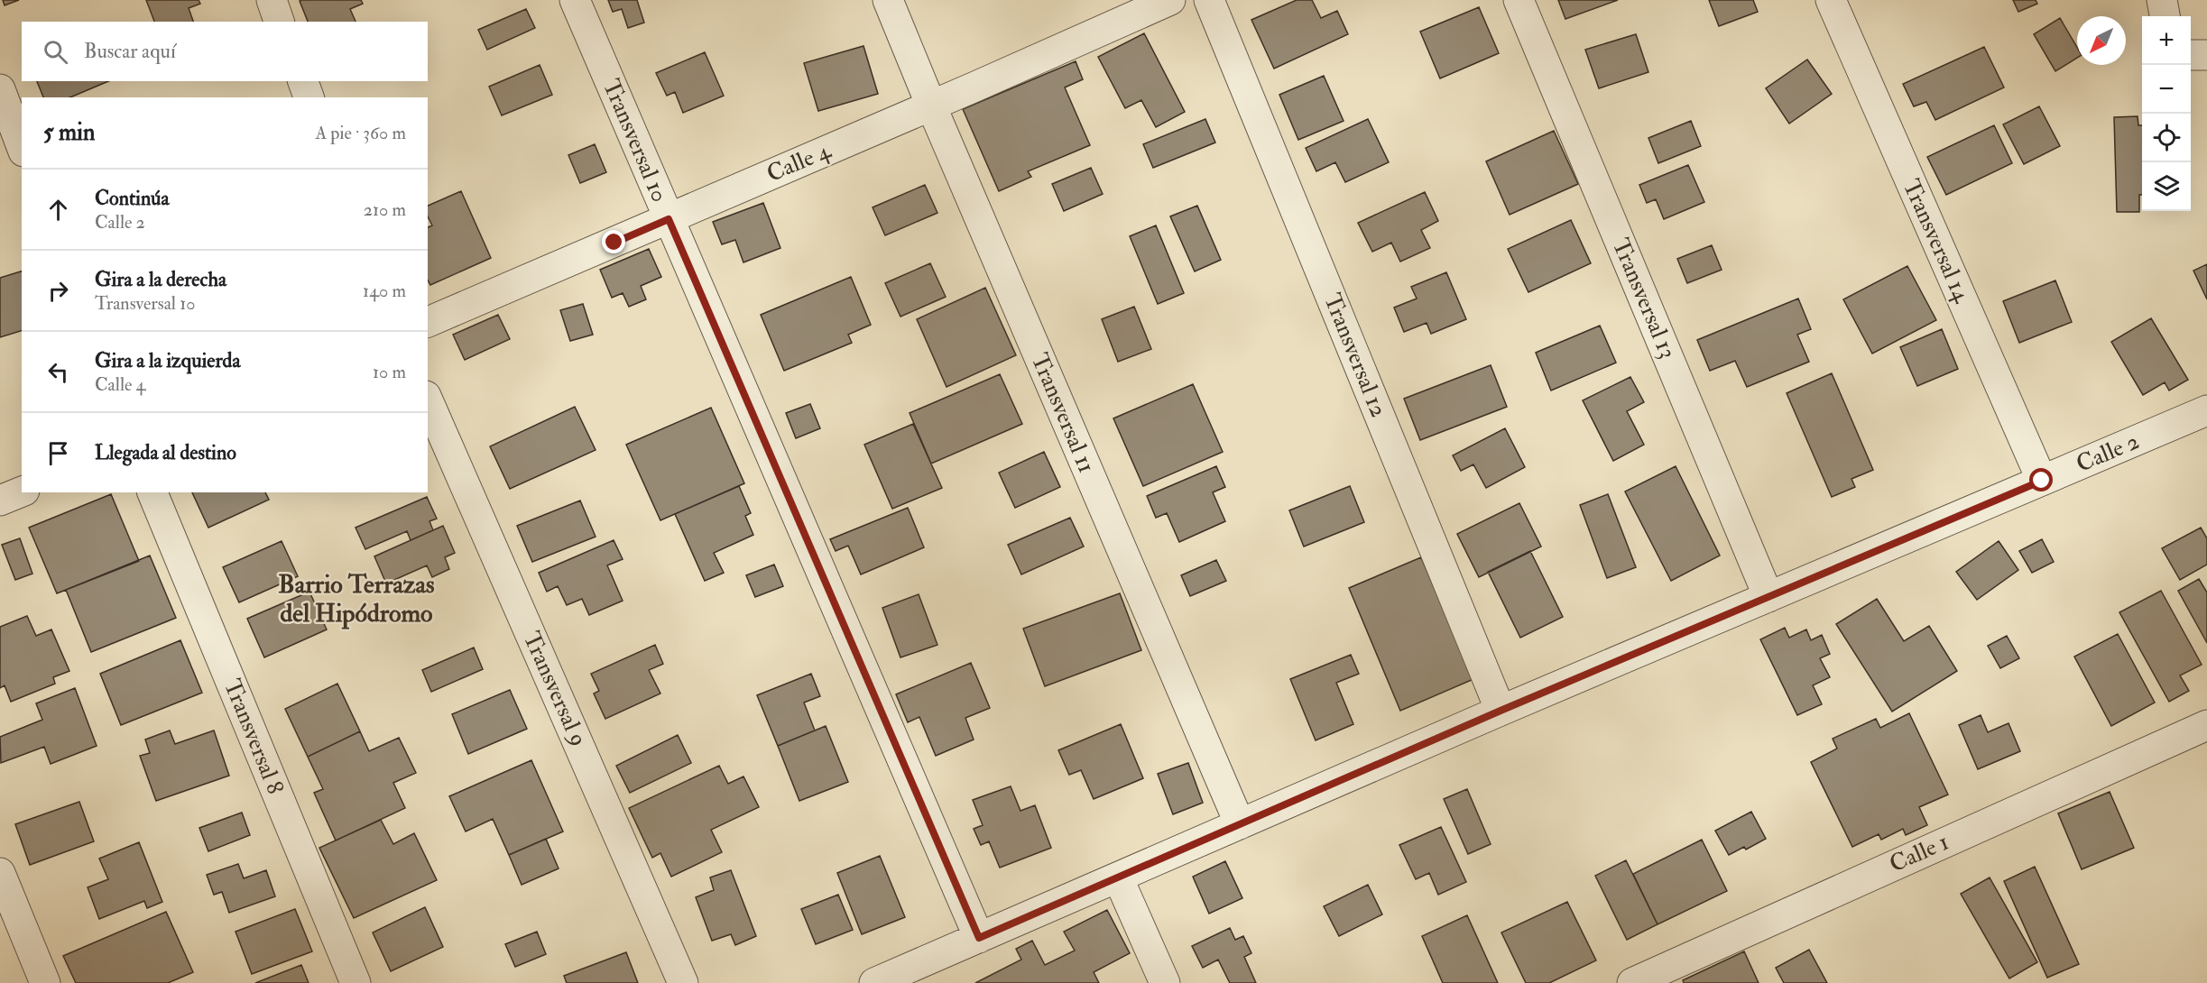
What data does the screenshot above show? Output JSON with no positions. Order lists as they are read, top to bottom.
{
  "streets": {
    "street": [
      "Transversal 10",
      "Calle 4",
      "Transversal 14",
      "Transversal 13",
      "Transversal 12",
      "Transversal 11",
      "Calle 2",
      "Transversal 9",
      "Transversal 8",
      "Calle 1"
    ]
  },
  "crossings": [
    ["Transversal 10", "Calle 4"],
    ["Transversal 10", "Calle 2"],
    ["Calle 4", "Transversal 11"],
    ["Transversal 14", "Calle 2"],
    ["Transversal 13", "Calle 2"],
    ["Transversal 12", "Calle 2"],
    ["Transversal 11", "Calle 2"]
  ],
  "districts": ["Barrio Terrazas del Hipódromo"],
  "north": "bottom left",
  "page": {
    "map_buttons": ["+", "−"],
    "search": "Buscar aquí",
    "heading": ["5 min", "A pie · 360 m"],
    "list": [
      ["Continúa", "Calle 2", "210 m"],
      ["Gira a la derecha", "Transversal 10", "140 m"],
      ["Gira a la izquierda", "Calle 4", "10 m"],
      "Llegada al destino"
    ]
  }
}
